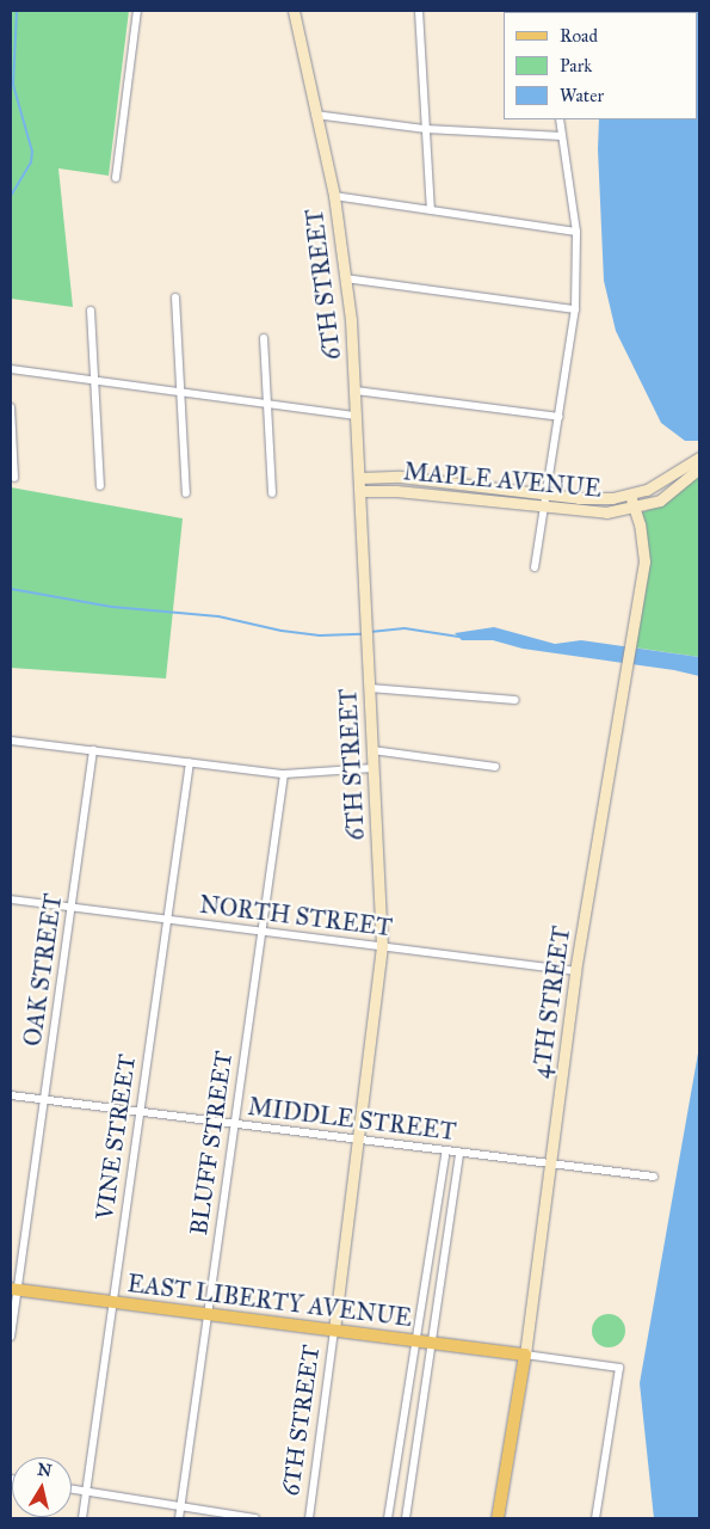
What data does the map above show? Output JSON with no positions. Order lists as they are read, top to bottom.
{
  "streets": {
    "main road": ["4TH STREET", "EAST LIBERTY AVENUE"],
    "street": [
      "6TH STREET",
      "MAPLE AVENUE",
      "NORTH STREET",
      "OAK STREET",
      "MIDDLE STREET",
      "VINE STREET",
      "BLUFF STREET"
    ]
  },
  "crossings": [
    ["6TH STREET", "MAPLE AVENUE"],
    ["6TH STREET", "NORTH STREET"],
    ["6TH STREET", "MIDDLE STREET"],
    ["6TH STREET", "EAST LIBERTY AVENUE"],
    ["MAPLE AVENUE", "4TH STREET"],
    ["NORTH STREET", "OAK STREET"],
    ["NORTH STREET", "4TH STREET"],
    ["NORTH STREET", "VINE STREET"],
    ["NORTH STREET", "BLUFF STREET"],
    ["OAK STREET", "MIDDLE STREET"],
    ["OAK STREET", "EAST LIBERTY AVENUE"],
    ["4TH STREET", "MIDDLE STREET"],
    ["4TH STREET", "EAST LIBERTY AVENUE"],
    ["MIDDLE STREET", "VINE STREET"],
    ["MIDDLE STREET", "BLUFF STREET"],
    ["VINE STREET", "EAST LIBERTY AVENUE"],
    ["BLUFF STREET", "EAST LIBERTY AVENUE"]
  ],
  "legend": ["Road", "Park", "Water"],
  "north": "top"
}
